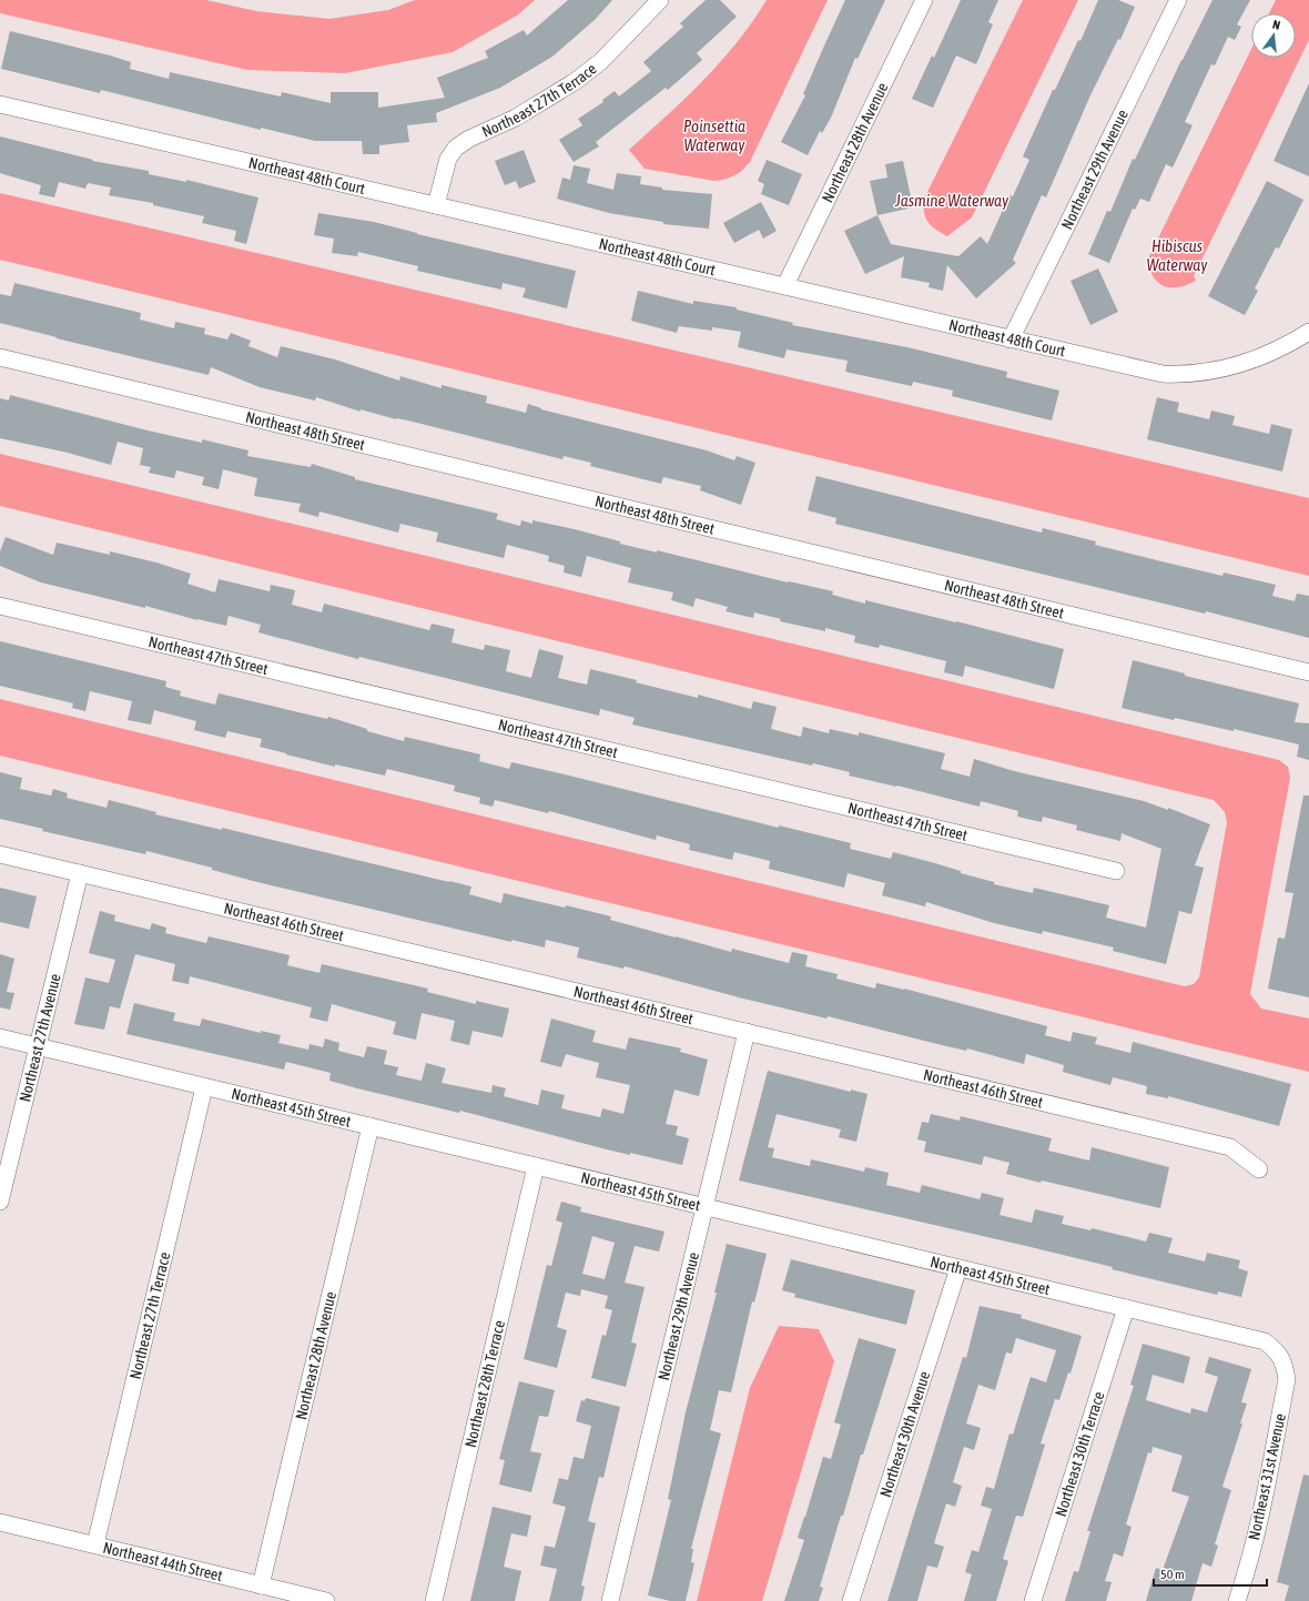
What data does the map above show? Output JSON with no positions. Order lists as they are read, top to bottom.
{
  "streets": {
    "street": [
      "Northeast 27th Terrace",
      "Northeast 28th Avenue",
      "Northeast 29th Avenue",
      "Northeast 48th Court",
      "Northeast 48th Street",
      "Northeast 47th Street",
      "Northeast 46th Street",
      "Northeast 27th Avenue",
      "Northeast 45th Street",
      "Northeast 28th Terrace",
      "Northeast 30th Avenue",
      "Northeast 30th Terrace",
      "Northeast 31st Avenue",
      "Northeast 44th Street"
    ]
  },
  "crossings": [
    ["Northeast 27th Terrace", "Northeast 48th Court"],
    ["Northeast 27th Terrace", "Northeast 45th Street"],
    ["Northeast 27th Terrace", "Northeast 44th Street"],
    ["Northeast 28th Avenue", "Northeast 48th Court"],
    ["Northeast 28th Avenue", "Northeast 45th Street"],
    ["Northeast 28th Avenue", "Northeast 44th Street"],
    ["Northeast 29th Avenue", "Northeast 48th Court"],
    ["Northeast 29th Avenue", "Northeast 46th Street"],
    ["Northeast 29th Avenue", "Northeast 45th Street"],
    ["Northeast 46th Street", "Northeast 27th Avenue"],
    ["Northeast 27th Avenue", "Northeast 45th Street"],
    ["Northeast 45th Street", "Northeast 28th Terrace"],
    ["Northeast 45th Street", "Northeast 30th Avenue"],
    ["Northeast 45th Street", "Northeast 30th Terrace"],
    ["Northeast 45th Street", "Northeast 31st Avenue"]
  ],
  "water": ["Poinsettia Waterway", "Jasmine Waterway", "Hibiscus Waterway"],
  "scale_bar": "50 m",
  "north": "top"
}
